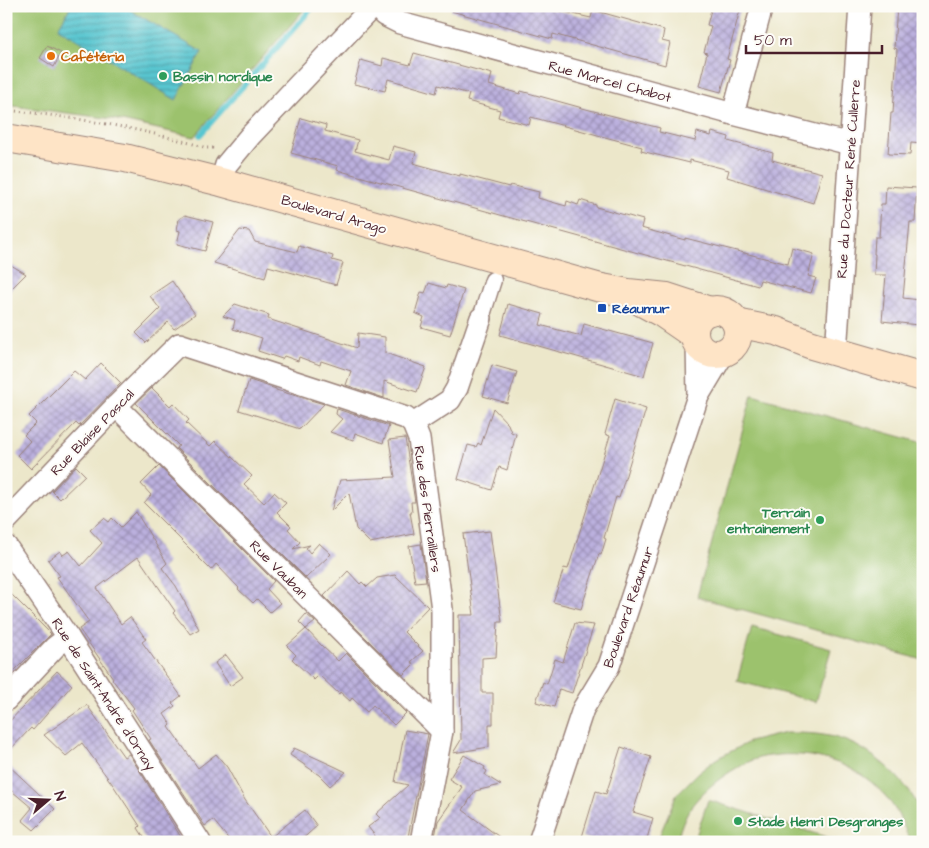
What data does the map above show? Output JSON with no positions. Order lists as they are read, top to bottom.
{
  "streets": {
    "main road": ["Boulevard Arago"],
    "street": [
      "Rue Marcel Chabot",
      "Rue du Docteur René Cullerre",
      "Rue Blaise Pascal",
      "Rue des Pierraillers",
      "Rue Vauban",
      "Boulevard Réaumur",
      "Rue de Saint-André d'Ornay"
    ]
  },
  "crossings": [
    ["Rue Marcel Chabot", "Rue du Docteur René Cullerre"],
    ["Boulevard Arago", "Boulevard Réaumur"],
    ["Rue Blaise Pascal", "Rue des Pierraillers"],
    ["Rue Blaise Pascal", "Rue Vauban"],
    ["Rue des Pierraillers", "Rue Vauban"]
  ],
  "places": {
    "other": [
      "Cafétéria",
      "Bassin nordique",
      "Terrain entrainement",
      "Stade Henri Desgranges"
    ],
    "transit": ["Réaumur"]
  },
  "scale_bar": "50 m",
  "north": "right"
}
